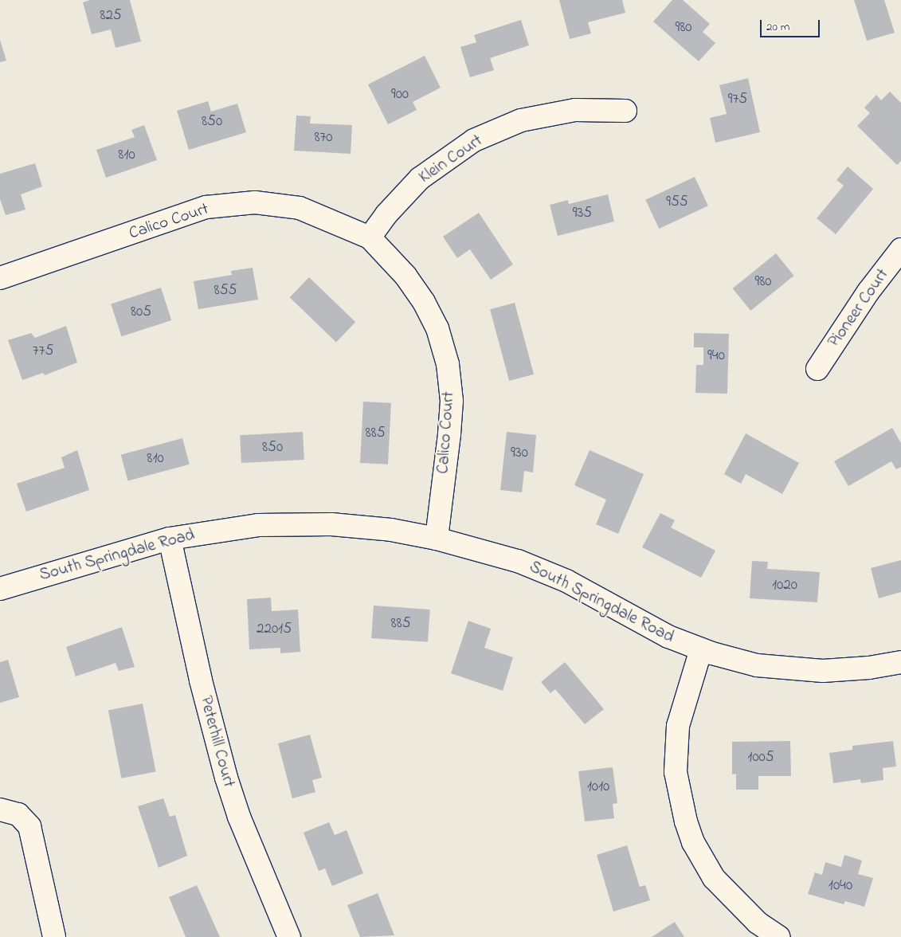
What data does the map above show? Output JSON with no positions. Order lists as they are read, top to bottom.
{
  "streets": {
    "street": [
      "Klein Court",
      "Calico Court",
      "Pioneer Court",
      "South Springdale Road",
      "Peterhill Court"
    ]
  },
  "crossings": [
    ["Klein Court", "Calico Court"],
    ["Calico Court", "South Springdale Road"],
    ["South Springdale Road", "Peterhill Court"]
  ],
  "house_numbers": [
    "825",
    "980",
    "900",
    "975",
    "850",
    "870",
    "810",
    "955",
    "935",
    "980",
    "855",
    "805",
    "775",
    "940",
    "885",
    "850",
    "930",
    "810",
    "1020",
    "885",
    "22015",
    "1005",
    "1010",
    "1040"
  ],
  "scale_bar": "20 m"
}
